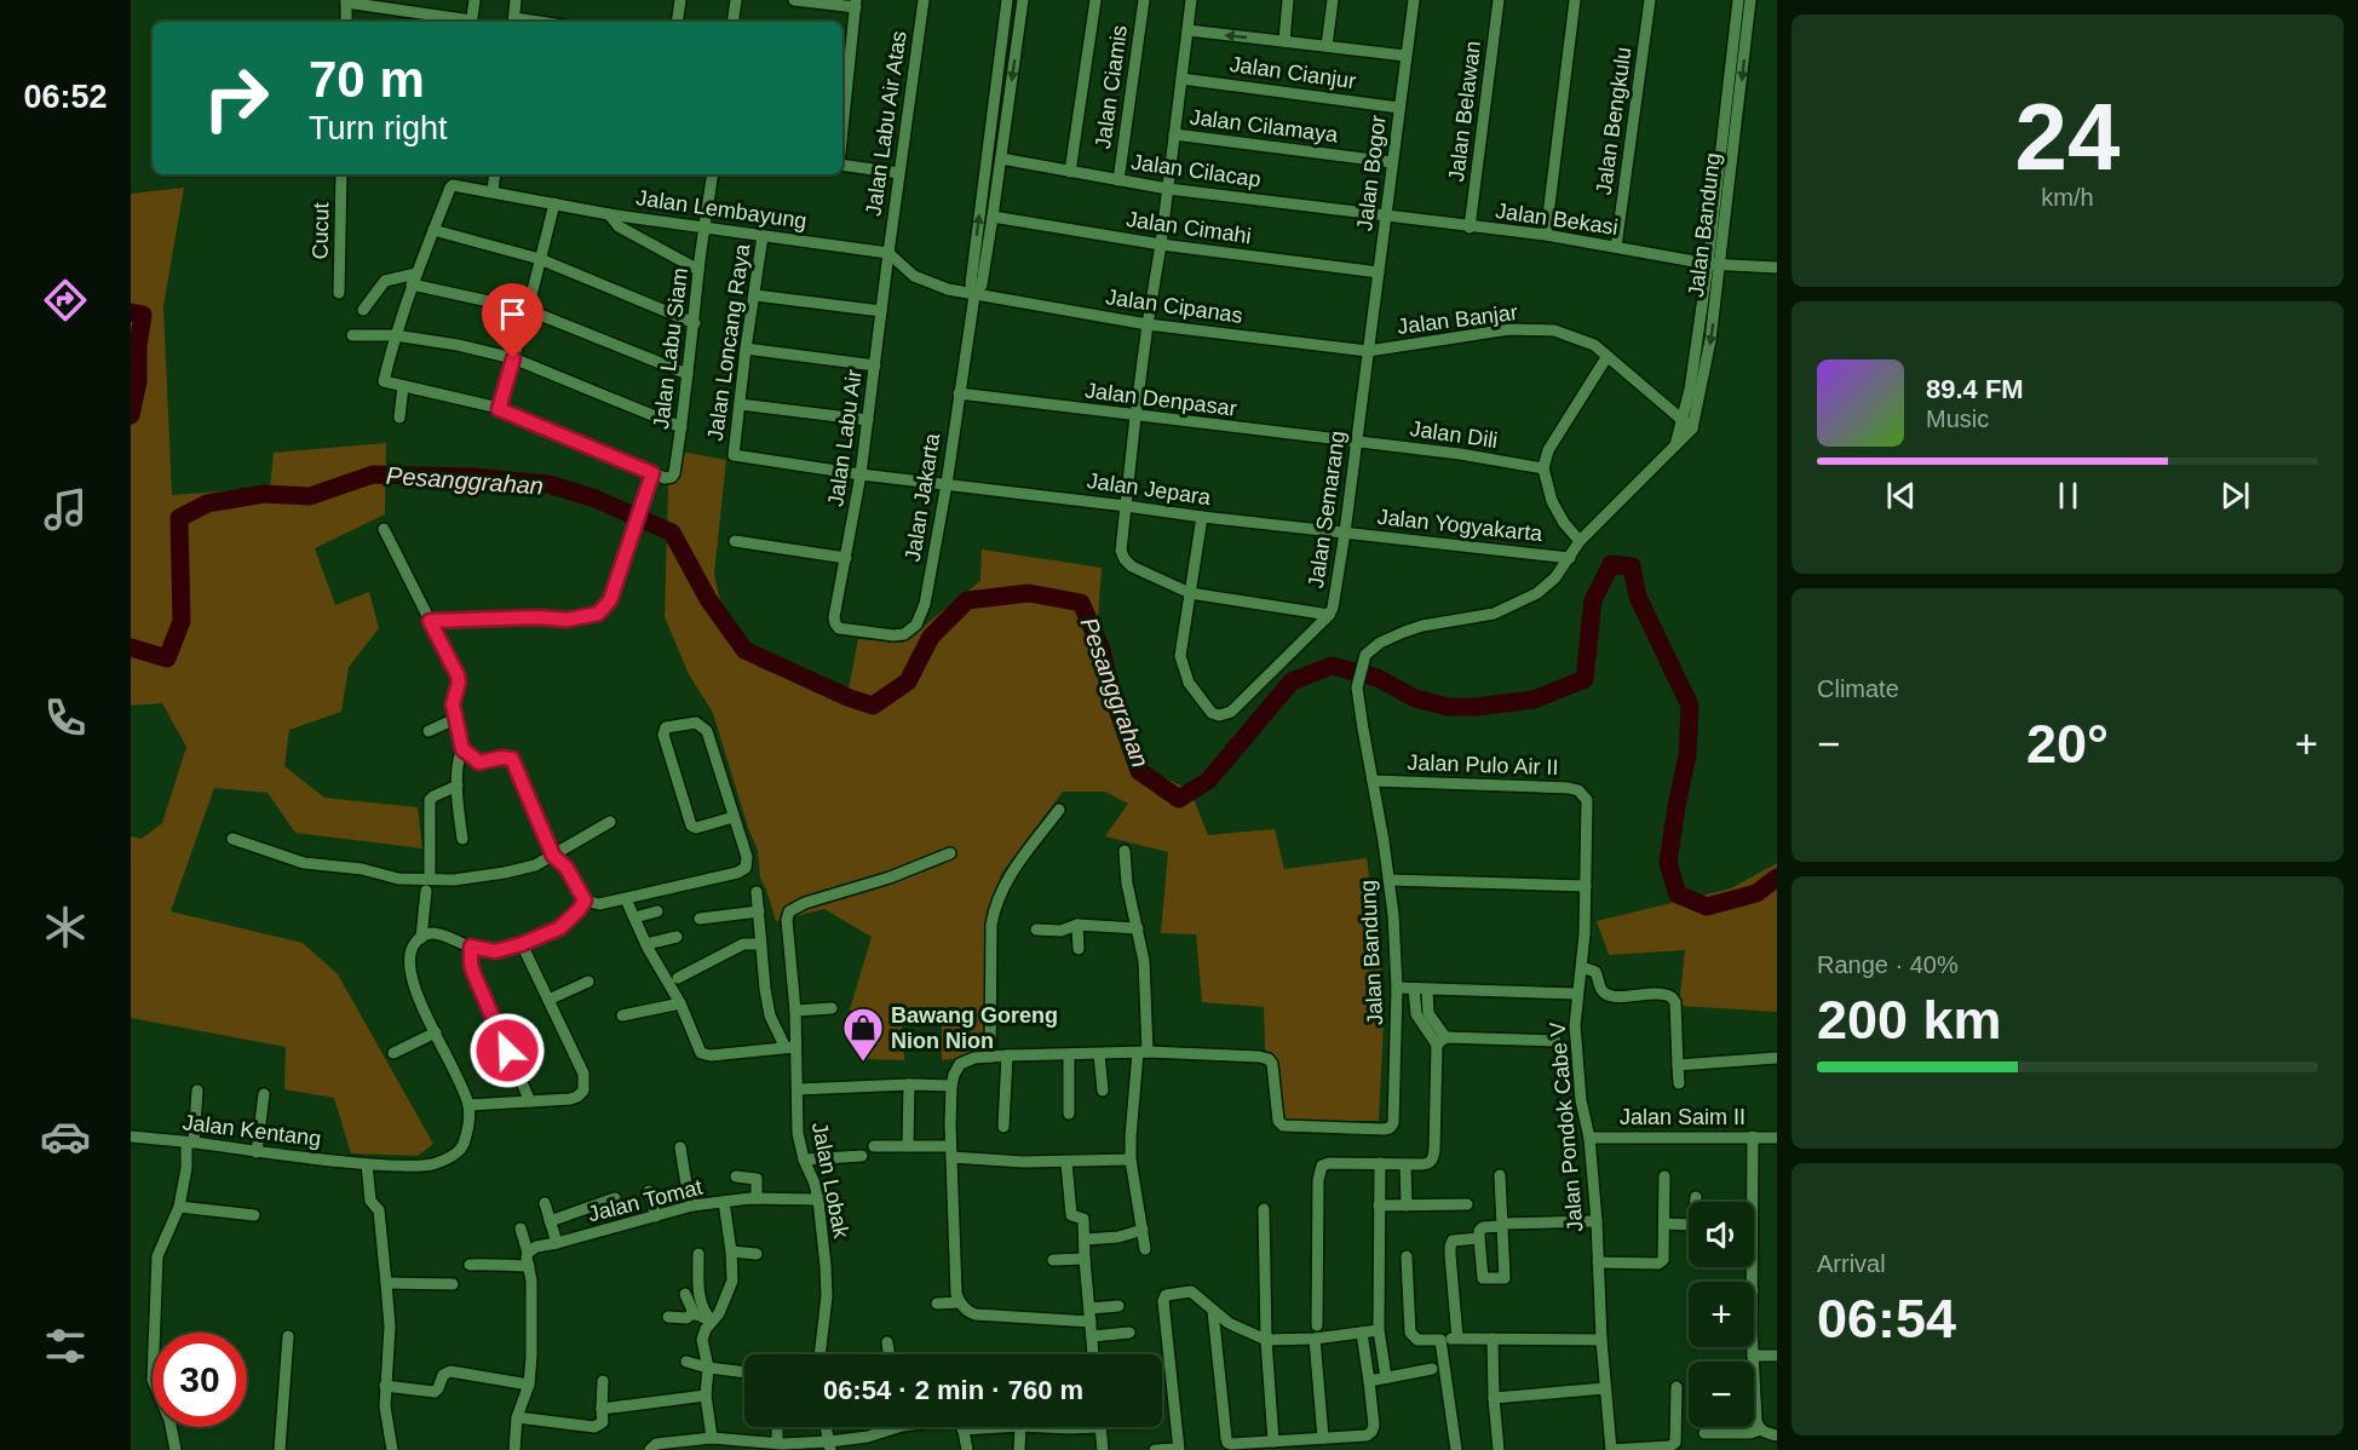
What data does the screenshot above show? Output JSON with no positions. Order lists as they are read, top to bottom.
{
  "streets": {
    "street": [
      "Jalan Cianjur",
      "Jalan Ciamis",
      "Jalan Belawan",
      "Jalan Bengkulu",
      "Jalan Labu Air Atas",
      "Jalan Cilamaya",
      "Jalan Cilacap",
      "Jalan Bogor",
      "Jalan Lembayung",
      "Jalan Bekasi",
      "Jalan Bandung",
      "Jalan Cimahi",
      "Cucut",
      "Jalan Cipanas",
      "Jalan Banjar",
      "Jalan Loncang Raya",
      "Jalan Labu Siam",
      "Jalan Denpasar",
      "Jalan Dili",
      "Jalan Labu Air",
      "Jalan Jepara",
      "Jalan Jakarta",
      "Jalan Semarang",
      "Jalan Yogyakarta",
      "Jalan Pulo Air II",
      "Jalan Saim II",
      "Jalan Pondok Cabe V",
      "Jalan Kentang",
      "Jalan Lobak",
      "Jalan Tomat"
    ]
  },
  "crossings": [
    ["Jalan Cianjur", "Jalan Bogor"],
    ["Jalan Ciamis", "Jalan Cilacap"],
    ["Jalan Belawan", "Jalan Bekasi"],
    ["Jalan Bengkulu", "Jalan Bekasi"],
    ["Jalan Labu Air Atas", "Jalan Lembayung"],
    ["Jalan Labu Air Atas", "Jalan Labu Air"],
    ["Jalan Cilamaya", "Jalan Bogor"],
    ["Jalan Cilacap", "Jalan Bogor"],
    ["Jalan Cilacap", "Jalan Bekasi"],
    ["Jalan Cilacap", "Jalan Jakarta"],
    ["Jalan Bogor", "Jalan Bekasi"],
    ["Jalan Bogor", "Jalan Cimahi"],
    ["Jalan Bogor", "Jalan Cipanas"],
    ["Jalan Bogor", "Jalan Banjar"],
    ["Jalan Bogor", "Jalan Semarang"],
    ["Jalan Lembayung", "Jalan Loncang Raya"],
    ["Jalan Lembayung", "Jalan Labu Siam"],
    ["Jalan Lembayung", "Jalan Labu Air"],
    ["Jalan Bekasi", "Jalan Bandung"],
    ["Jalan Bandung", "Jalan Banjar"],
    ["Jalan Bandung", "Jalan Yogyakarta"],
    ["Jalan Bandung", "Jalan Pulo Air II"],
    ["Jalan Cimahi", "Jalan Jakarta"],
    ["Jalan Cipanas", "Jalan Banjar"],
    ["Jalan Cipanas", "Jalan Jakarta"],
    ["Jalan Cipanas", "Jalan Semarang"],
    ["Jalan Banjar", "Jalan Semarang"],
    ["Jalan Loncang Raya", "Jalan Jepara"],
    ["Jalan Denpasar", "Jalan Dili"],
    ["Jalan Denpasar", "Jalan Jakarta"],
    ["Jalan Denpasar", "Jalan Semarang"],
    ["Jalan Dili", "Jalan Semarang"],
    ["Jalan Labu Air", "Jalan Jepara"],
    ["Jalan Labu Air", "Jalan Jakarta"],
    ["Jalan Jepara", "Jalan Jakarta"],
    ["Jalan Jepara", "Jalan Semarang"],
    ["Jalan Jepara", "Jalan Yogyakarta"],
    ["Jalan Semarang", "Jalan Yogyakarta"],
    ["Jalan Pulo Air II", "Jalan Pondok Cabe V"],
    ["Jalan Saim II", "Jalan Pondok Cabe V"],
    ["Jalan Lobak", "Jalan Tomat"]
  ],
  "water": ["Pesanggrahan"],
  "places": {
    "shop": ["Bawang Goreng Nion Nion"]
  },
  "page": {
    "tabs": "06:52",
    "tile": [
      ["24", "km/h"],
      "Climate",
      ["Range · 40%", "200 km"],
      ["Arrival", "06:54"]
    ],
    "turn": ["70 m", "Turn right"],
    "song": ["89.4 FM", "Music"],
    "heat": ["−", "20°", "+"],
    "map_buttons": ["+", "−"],
    "limit": "30",
    "trip": "06:54 · 2 min · 760 m"
  }
}
